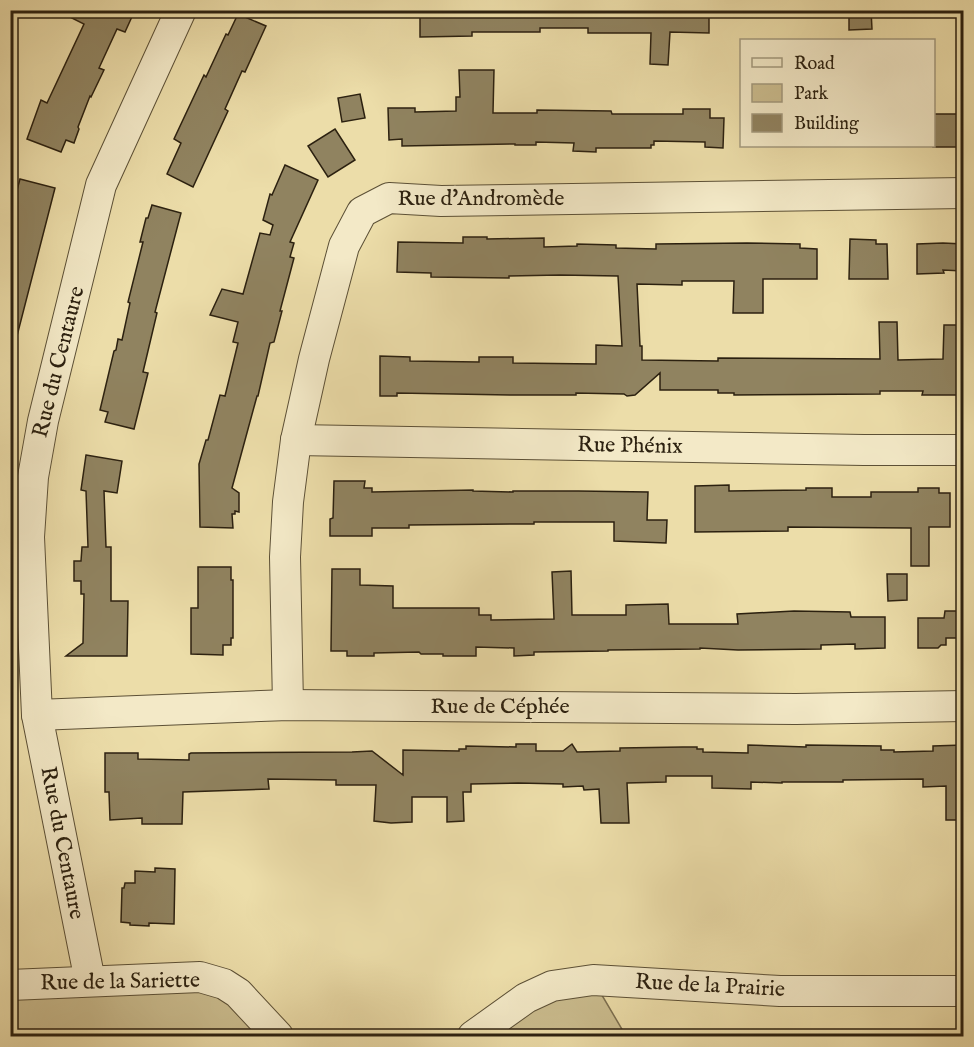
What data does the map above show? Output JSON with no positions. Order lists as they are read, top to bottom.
{
  "streets": {
    "street": [
      "Rue d'Andromède",
      "Rue du Centaure",
      "Rue Phénix",
      "Rue de Céphée",
      "Rue de la Sariette",
      "Rue de la Prairie"
    ]
  },
  "crossings": [
    ["Rue d'Andromède", "Rue Phénix"],
    ["Rue d'Andromède", "Rue de Céphée"],
    ["Rue du Centaure", "Rue de Céphée"],
    ["Rue du Centaure", "Rue de la Sariette"]
  ],
  "legend": ["Road", "Park", "Building"]
}
